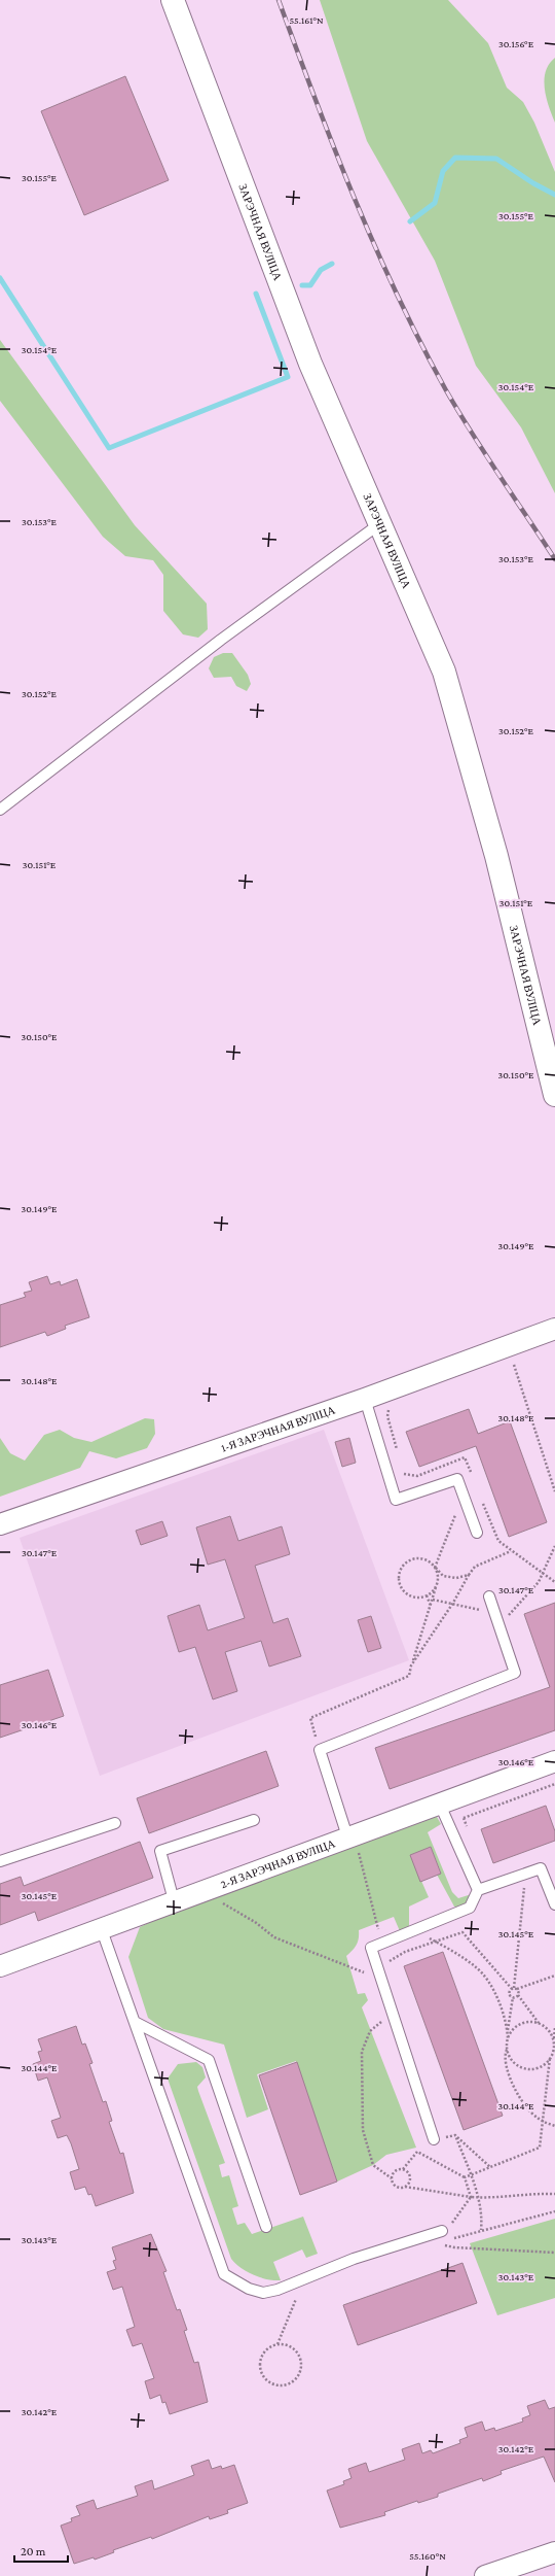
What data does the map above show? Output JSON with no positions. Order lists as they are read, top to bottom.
{
  "streets": {
    "street": ["ЗАРЭЧНАЯ ВУЛІЦА", "1-Я ЗАРЭЧНАЯ ВУЛІЦА", "2-Я ЗАРЭЧНАЯ ВУЛІЦА"]
  },
  "scale_bar": "20 m",
  "coordinates": [
    "55.161°N",
    "30.156°E",
    "30.155°E",
    "30.154°E",
    "30.153°E",
    "30.152°E",
    "30.151°E",
    "30.150°E",
    "30.149°E",
    "30.148°E",
    "30.147°E",
    "30.146°E",
    "30.145°E",
    "30.144°E",
    "30.143°E",
    "30.142°E",
    "55.160°N"
  ]
}
